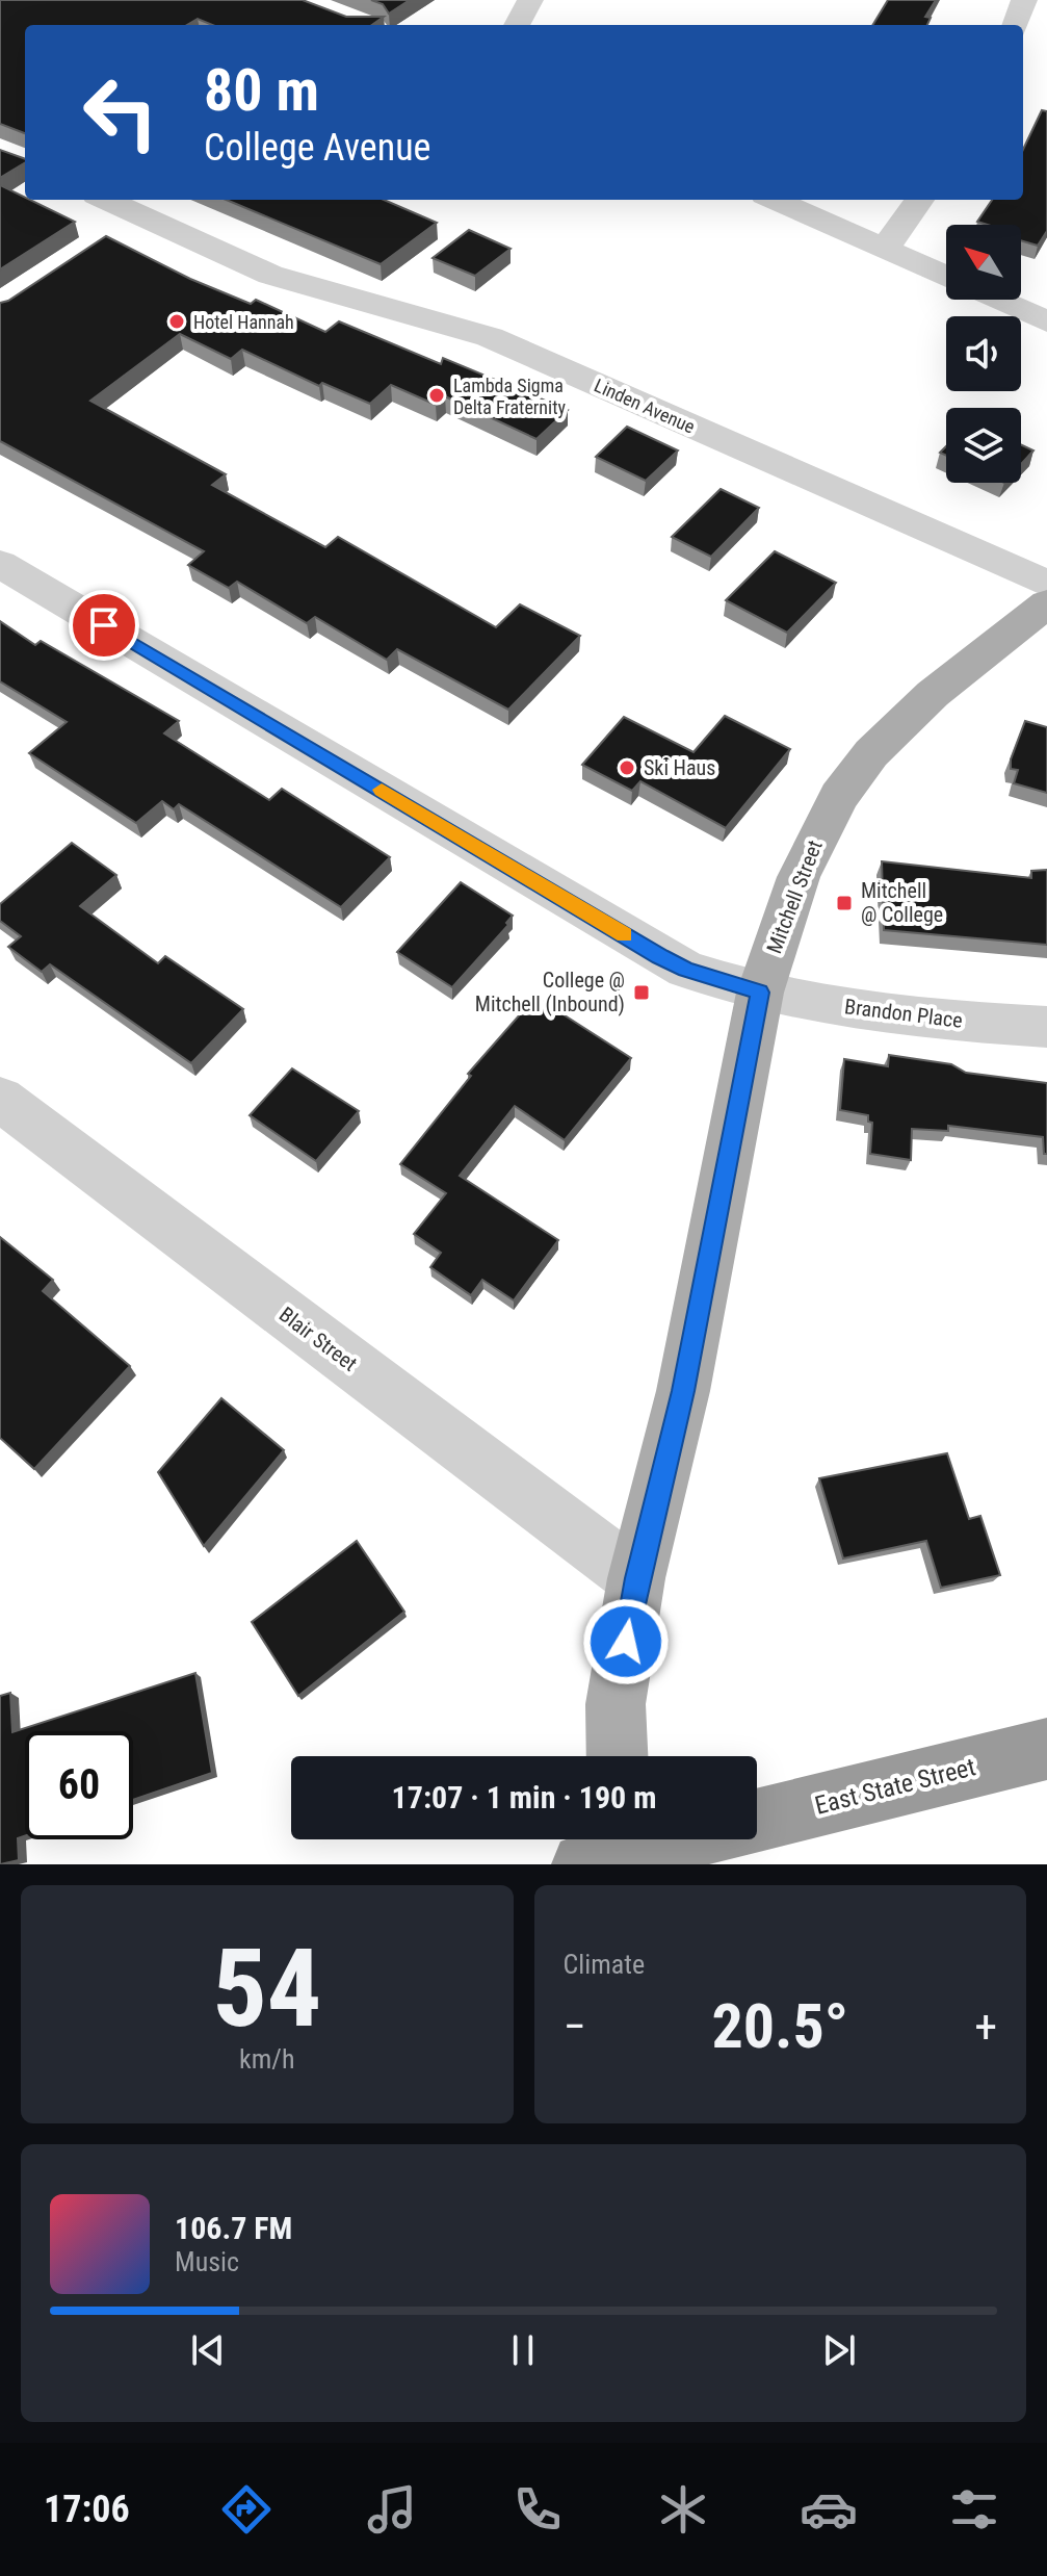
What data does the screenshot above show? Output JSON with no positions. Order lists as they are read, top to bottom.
{
  "streets": {
    "highway": ["East State Street"],
    "main road": ["Mitchell Street"],
    "street": ["Linden Avenue", "Brandon Place", "Blair Street"]
  },
  "crossings": [
    ["Mitchell Street", "Brandon Place"],
    ["Mitchell Street", "Blair Street"]
  ],
  "places": {
    "other": ["Hotel Hannah", "Lambda Sigma Delta Fraternity", "Ski Haus"],
    "transit": ["Mitchell @ College", "College @ Mitchell (Inbound)"]
  },
  "north": "top left",
  "page": {
    "turn": ["80 m", "College Avenue"],
    "limit": "60",
    "trip": "17:07 · 1 min · 190 m",
    "tile": [
      ["54", "km/h"],
      "Climate"
    ],
    "heat": ["−", "20.5°", "+"],
    "song": ["106.7 FM", "Music"],
    "tabs": "17:06"
  }
}
